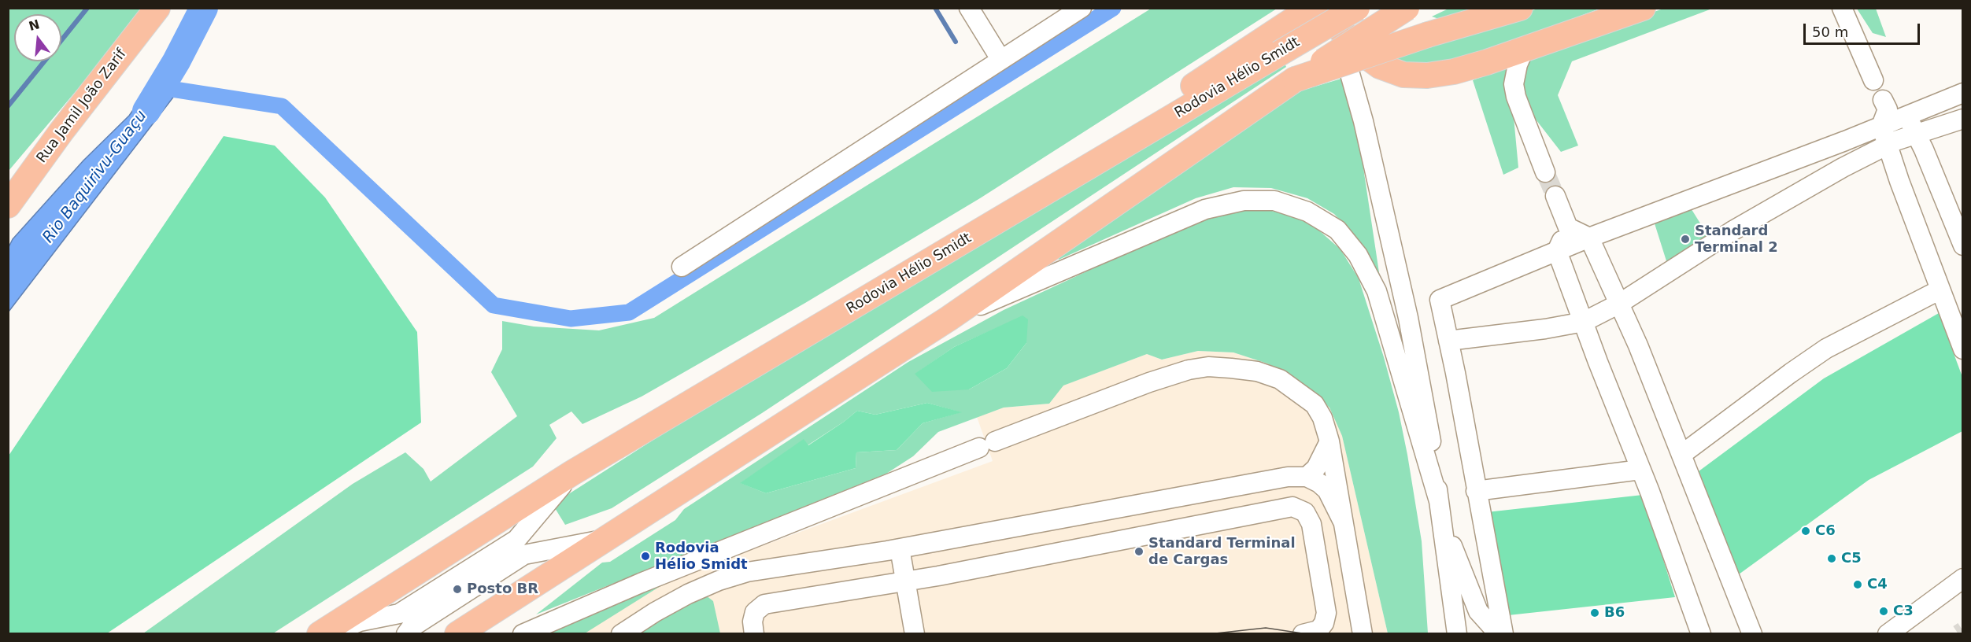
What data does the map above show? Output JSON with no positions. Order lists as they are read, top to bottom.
{
  "streets": {
    "main road": ["Rodovia Hélio Smidt", "Rua Jamil João Zarif"]
  },
  "water": ["Rio Baquirivu-Guaçu"],
  "places": [
    "Standard Terminal 2",
    "C6",
    "Standard Terminal de Cargas",
    "Rodovia Hélio Smidt",
    "C5",
    "C4",
    "Posto BR",
    "C3",
    "B6"
  ],
  "scale_bar": "50 m",
  "north": "top"
}
